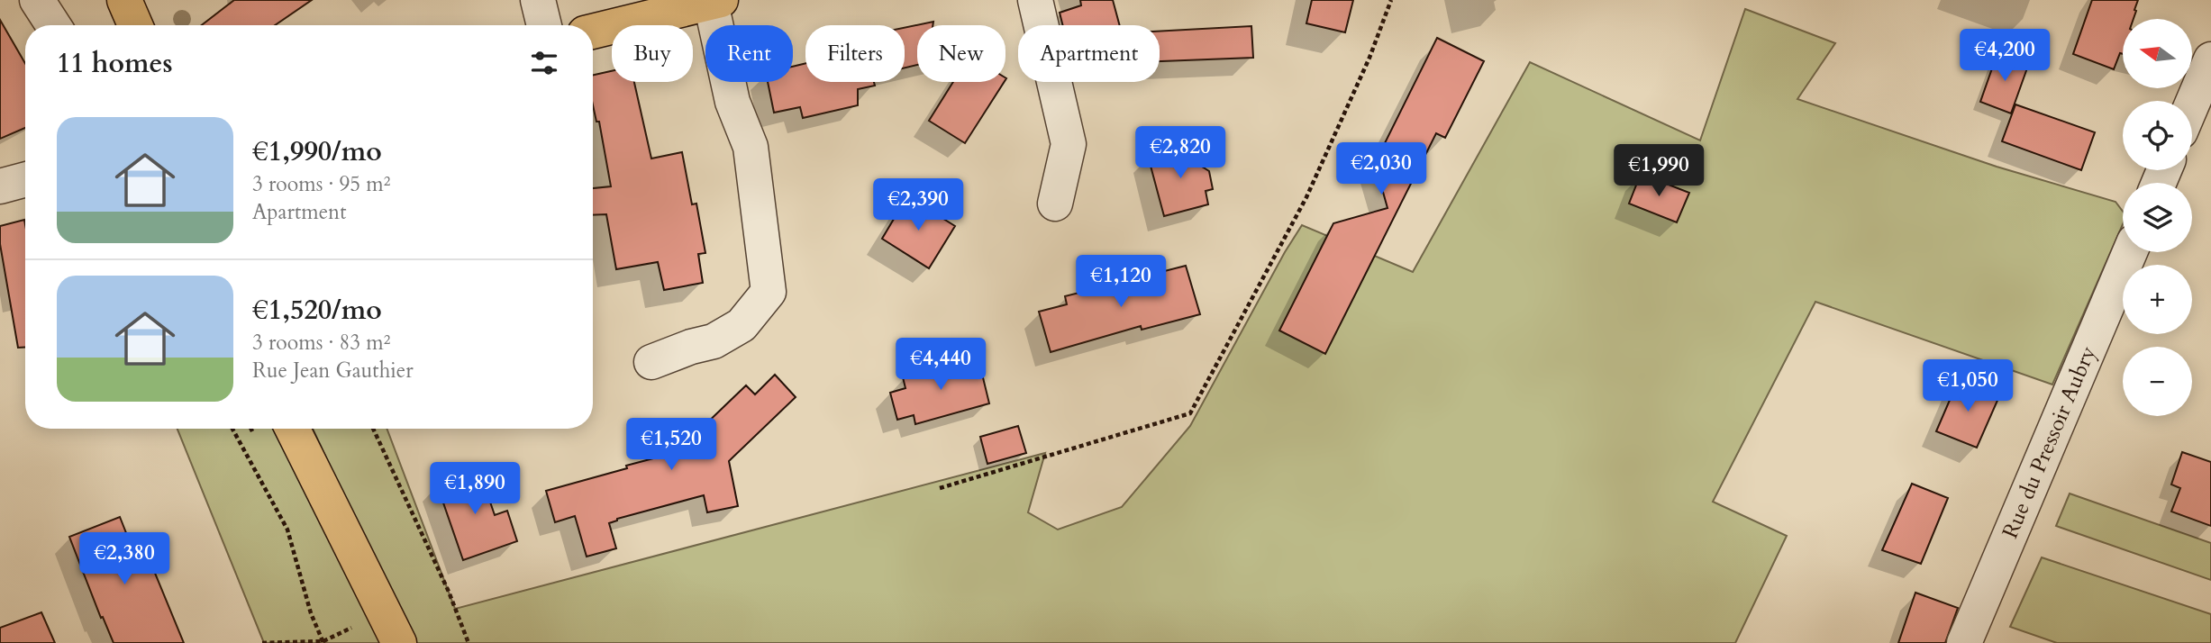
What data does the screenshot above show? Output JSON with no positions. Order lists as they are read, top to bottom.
{
  "streets": {
    "street": ["Rue du Pressoir Aubry"]
  },
  "north": "left",
  "page": {
    "map_buttons": ["+", "−"],
    "chip": [
      "Buy",
      "Rent",
      "Filters",
      "New",
      "Apartment"
    ],
    "heading": "11 homes",
    "price": [
      "€4,200",
      "€2,820",
      "€2,030",
      "€1,990",
      "€2,390",
      "€1,120",
      "€4,440",
      "€1,050",
      "€1,520",
      "€1,890",
      "€2,380"
    ],
    "list": [
      {
        "name": "€1,990/mo",
        "note": "3 rooms · 95 m² · Apartment"
      },
      {
        "name": "€1,520/mo",
        "note": "3 rooms · 83 m² · Rue Jean Gauthier"
      }
    ]
  }
}
